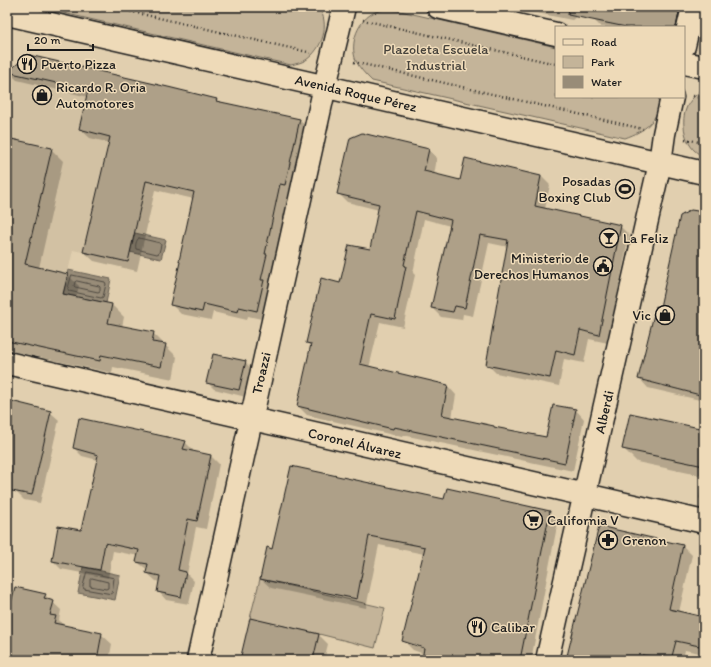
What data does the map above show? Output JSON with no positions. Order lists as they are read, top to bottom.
{
  "streets": {
    "street": [
      "Avenida Roque Pérez",
      "Troazzi",
      "Alberdi",
      "Coronel Álvarez"
    ]
  },
  "crossings": [
    ["Avenida Roque Pérez", "Troazzi"],
    ["Avenida Roque Pérez", "Alberdi"],
    ["Troazzi", "Coronel Álvarez"],
    ["Alberdi", "Coronel Álvarez"]
  ],
  "parks": ["Plazoleta Escuela Industrial"],
  "places": {
    "restaurant": ["Puerto Pizza", "Calibar"],
    "shop": ["Ricardo R. Oria Automotores", "Vic"],
    "sports": ["Posadas Boxing Club"],
    "bar": ["La Feliz"],
    "public building": ["Ministerio de Derechos Humanos"],
    "supermarket": ["California V"],
    "pharmacy": ["Grenon"]
  },
  "legend": ["Road", "Park", "Water"],
  "scale_bar": "20 m"
}
